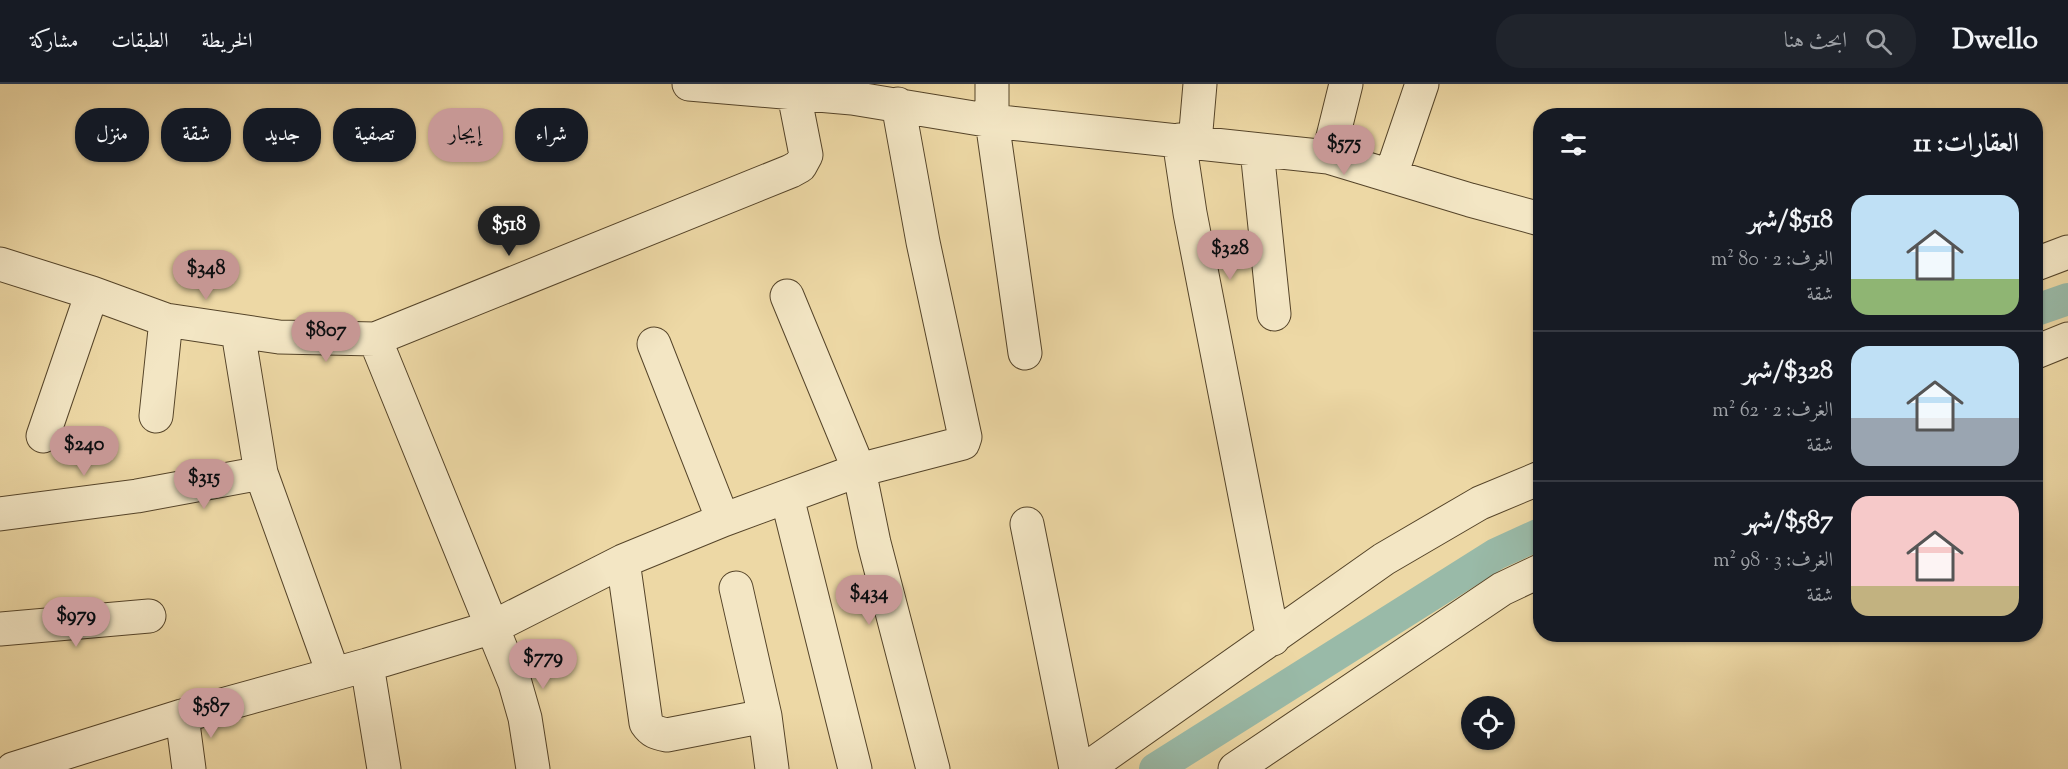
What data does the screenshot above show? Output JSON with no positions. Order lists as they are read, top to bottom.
{
  "page": {
    "header": "Dwello",
    "search": "ابحث هنا",
    "nav": ["الخريطة", "الطبقات", "مشاركة"],
    "chip": [
      "شراء",
      "إيجار",
      "تصفية",
      "جديد",
      "شقة",
      "منزل"
    ],
    "heading": "العقارات: 11",
    "price": [
      "$575",
      "$518",
      "$328",
      "$348",
      "$807",
      "$240",
      "$315",
      "$434",
      "$979",
      "$779",
      "$587"
    ],
    "list": [
      {
        "name": "$518/شهر",
        "note": "الغرف: 2 · 80 m² · شقة"
      },
      {
        "name": "$328/شهر",
        "note": "الغرف: 2 · 62 m² · شقة"
      },
      {
        "name": "$587/شهر",
        "note": "الغرف: 3 · 98 m² · شقة"
      }
    ]
  }
}
